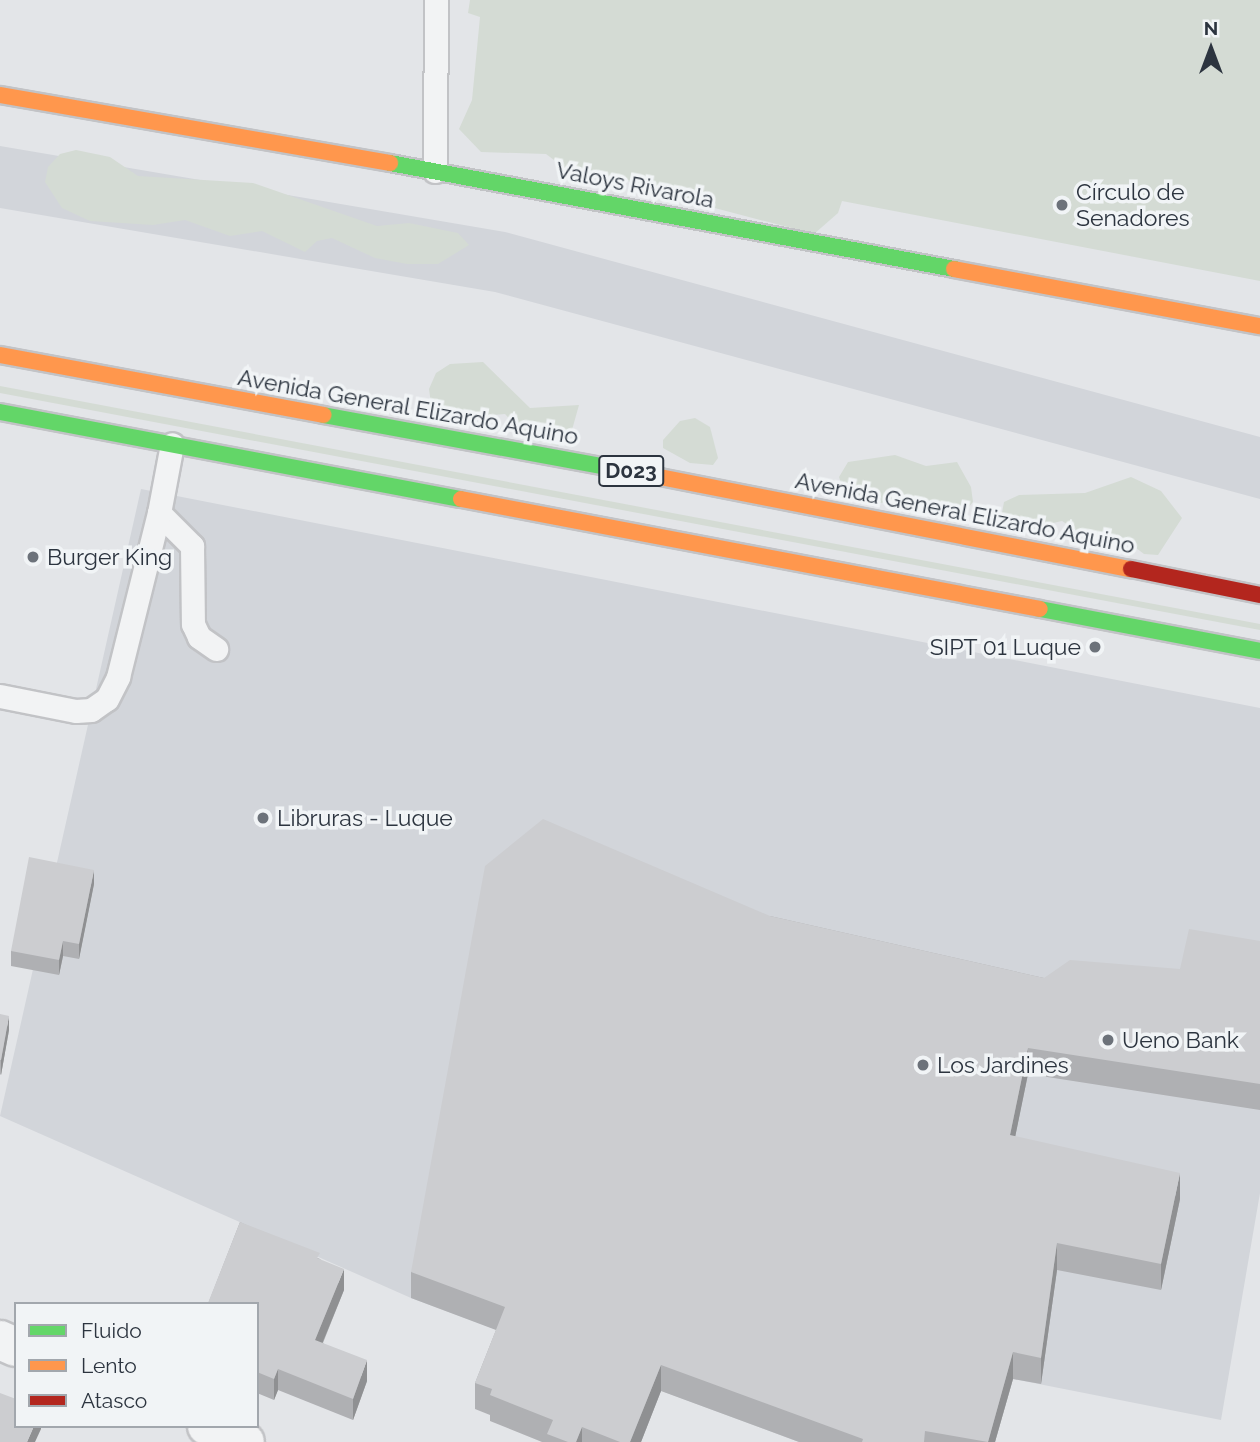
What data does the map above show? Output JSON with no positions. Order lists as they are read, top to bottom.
{
  "streets": {
    "main road": ["Valoys Rivarola", "Avenida General Elizardo Aquino", "D023"]
  },
  "places": [
    "Círculo de Senadores",
    "Burger King",
    "SIPT 01 Luque",
    "Libruras - Luque",
    "Ueno Bank",
    "Los Jardines"
  ],
  "legend": ["Fluido", "Lento", "Atasco"],
  "north": "top"
}
